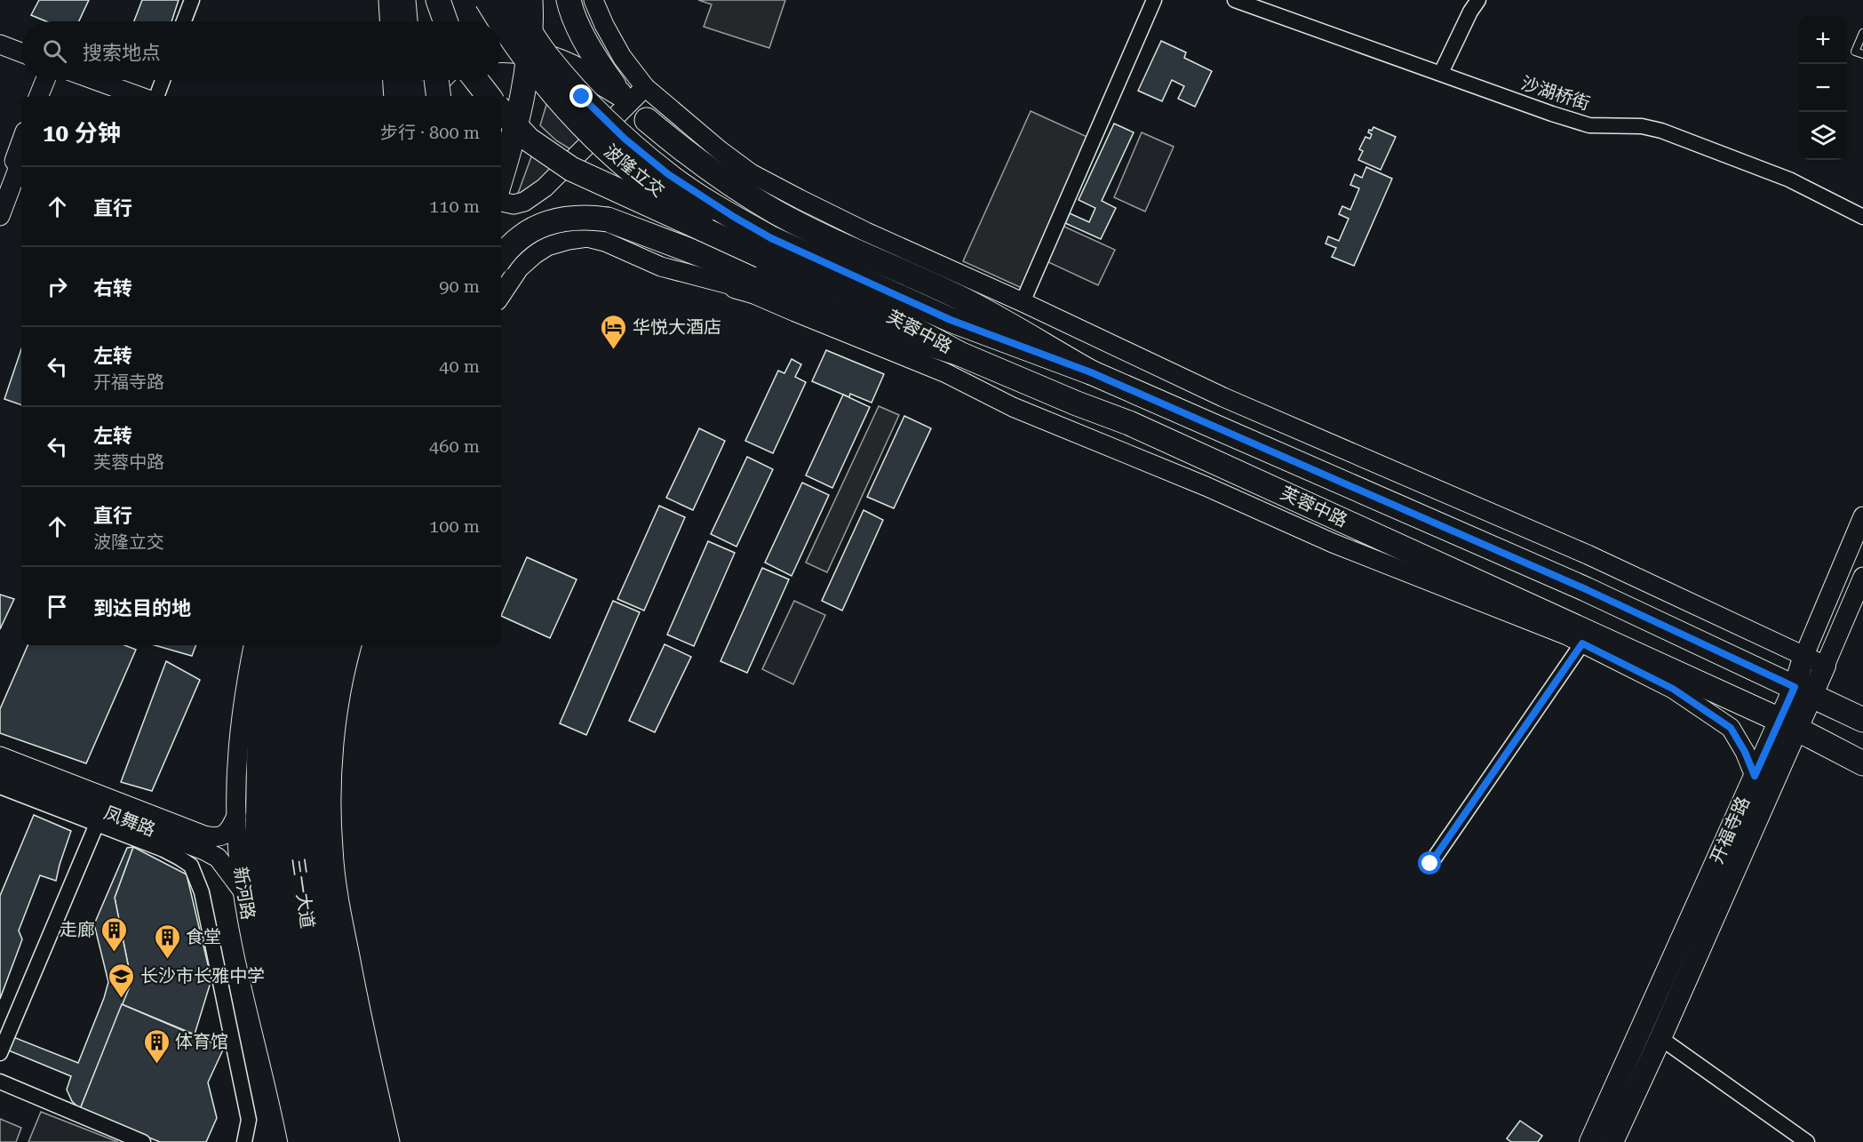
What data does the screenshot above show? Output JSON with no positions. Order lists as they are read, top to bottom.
{
  "streets": {
    "main road": [
      "波隆立交",
      "芙蓉中路",
      "开福寺路",
      "三一大道"
    ],
    "street": ["沙湖桥街", "凤舞路", "新河路"]
  },
  "crossings": [
    ["波隆立交", "芙蓉中路"],
    ["芙蓉中路", "开福寺路"],
    ["凤舞路", "新河路"]
  ],
  "places": {
    "hotel": ["华悦大酒店"],
    "building": ["走廊", "食堂", "体育馆"],
    "school or university": ["长沙市长雅中学"]
  },
  "page": {
    "map_buttons": ["+", "−"],
    "search": "搜索地点",
    "heading": ["10 分钟", "步行 · 800 m"],
    "list": [
      ["直行", "110 m"],
      ["右转", "90 m"],
      ["左转", "开福寺路", "40 m"],
      ["左转", "芙蓉中路", "460 m"],
      ["直行", "波隆立交", "100 m"],
      "到达目的地"
    ]
  }
}
